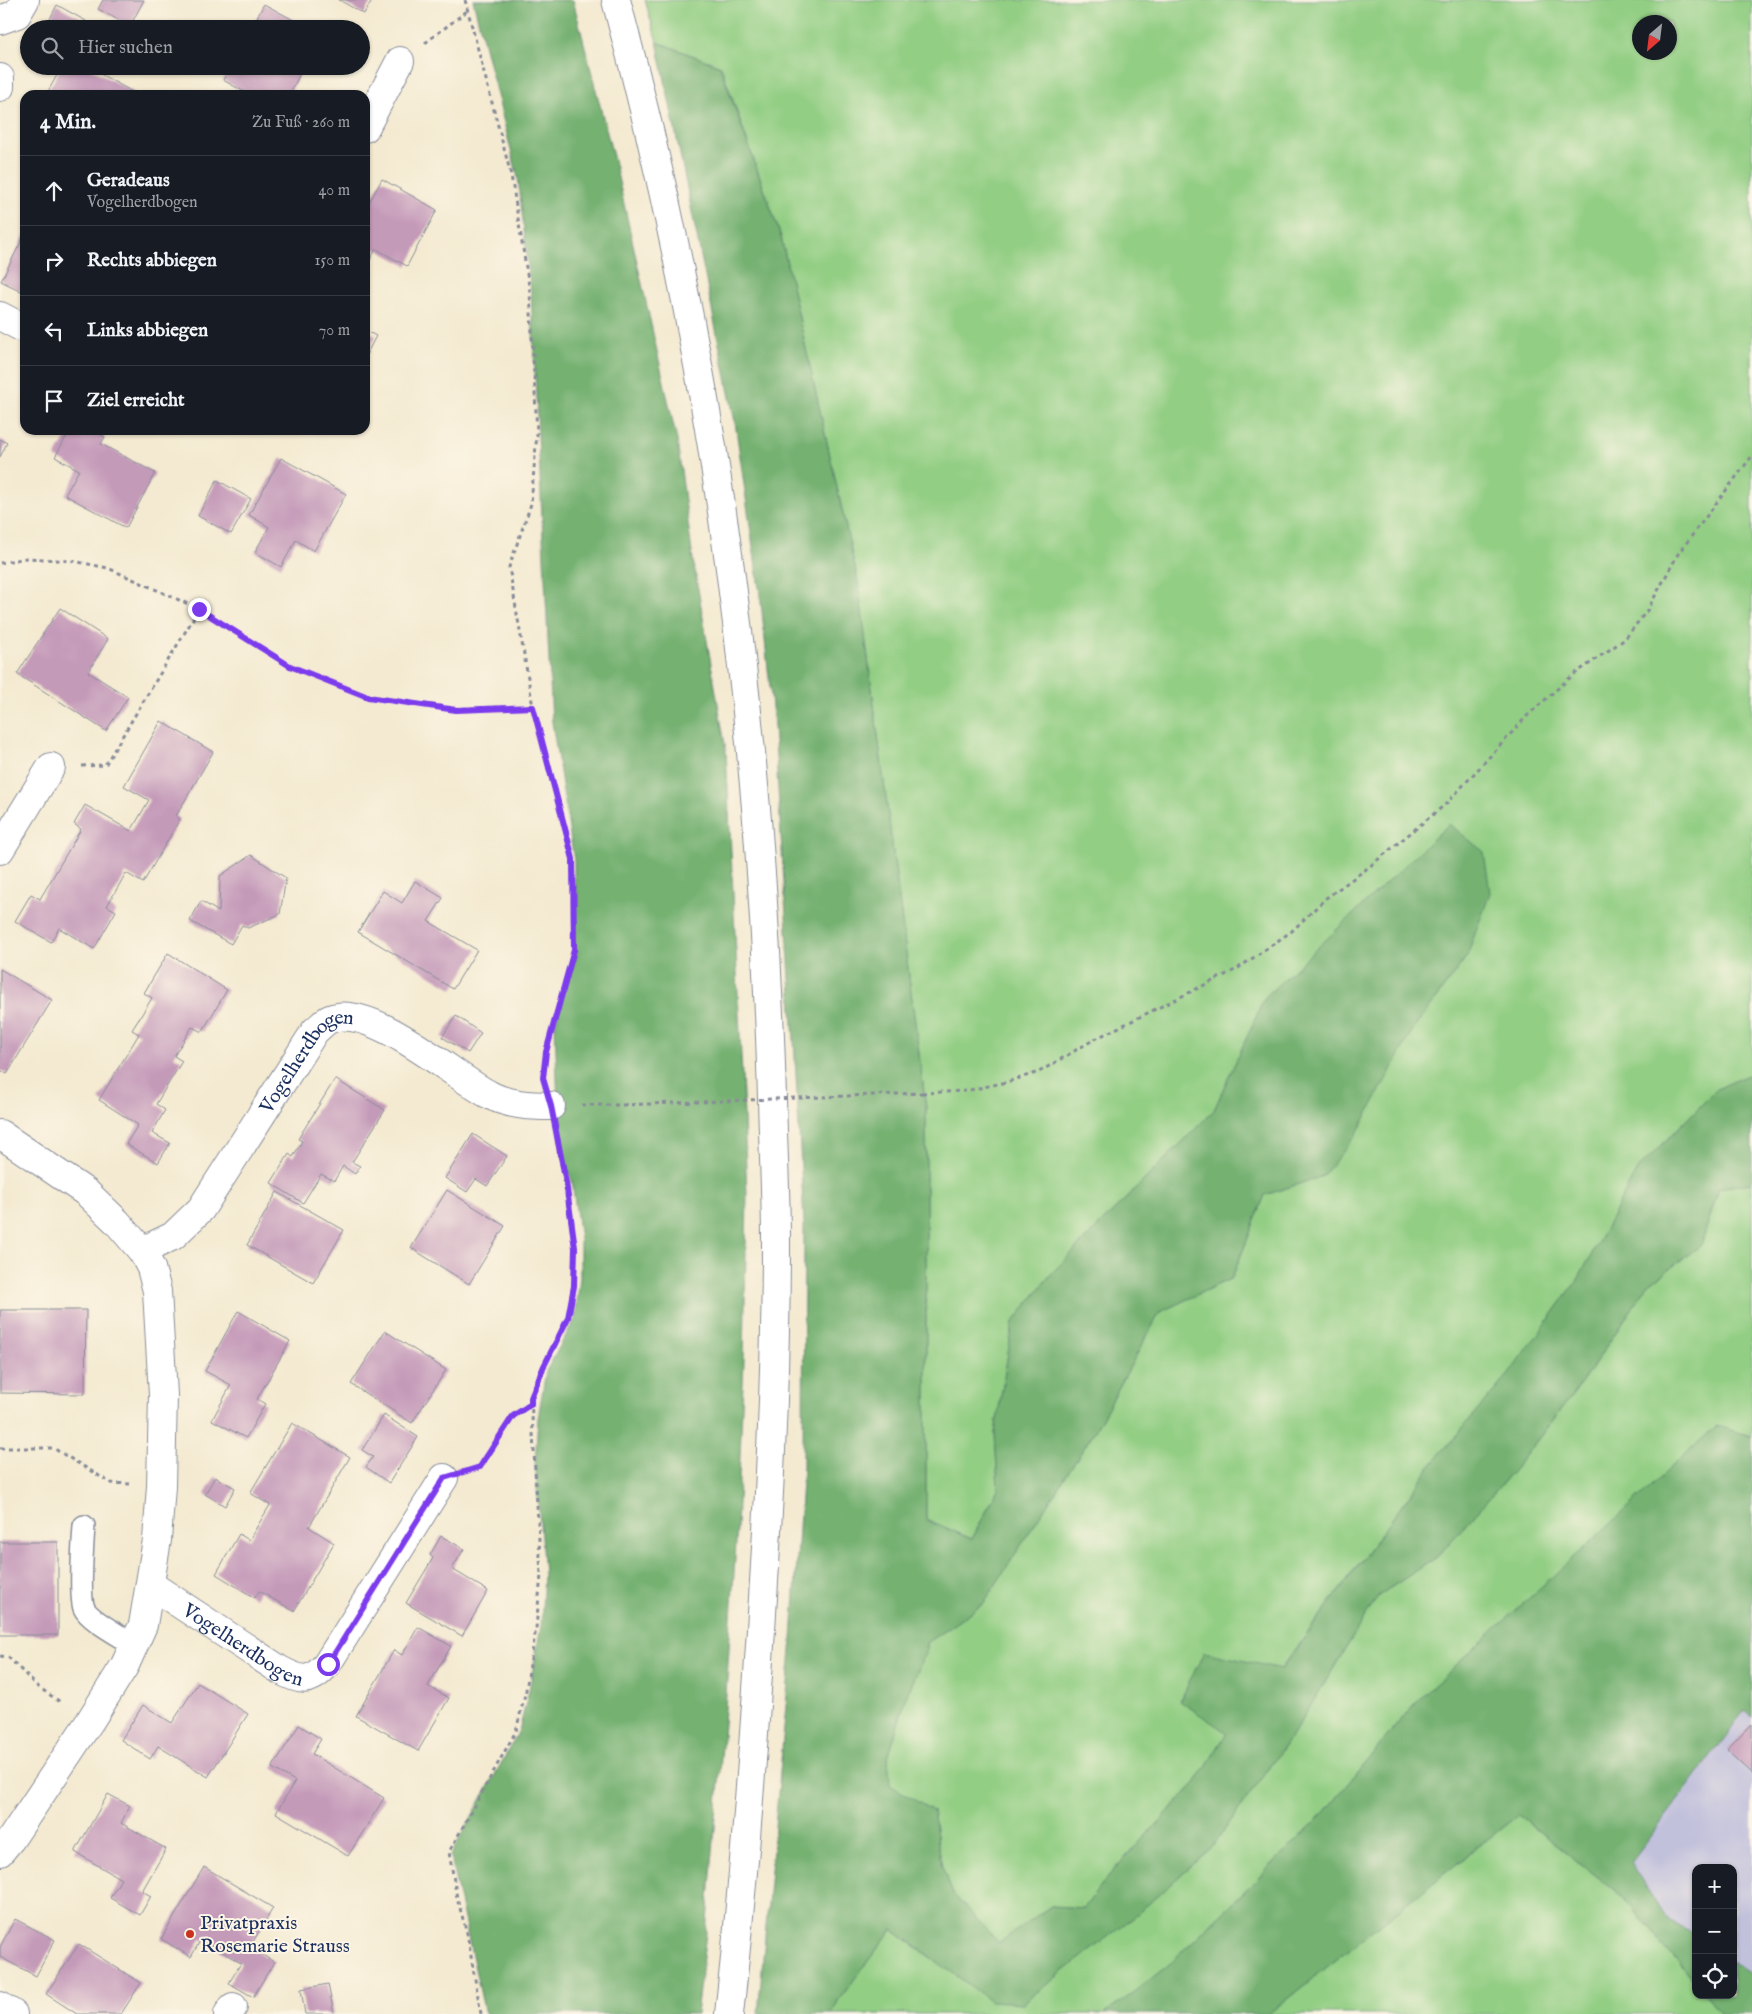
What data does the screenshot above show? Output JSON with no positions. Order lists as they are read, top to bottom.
{
  "streets": {
    "street": ["Vogelherdbogen"]
  },
  "places": ["Privatpraxis Rosemarie Strauss"],
  "north": "bottom left",
  "page": {
    "search": "Hier suchen",
    "heading": ["4 Min.", "Zu Fuß · 260 m"],
    "list": [
      ["Geradeaus", "Vogelherdbogen", "40 m"],
      ["Rechts abbiegen", "150 m"],
      ["Links abbiegen", "70 m"],
      "Ziel erreicht"
    ],
    "map_buttons": ["+", "−"]
  }
}
